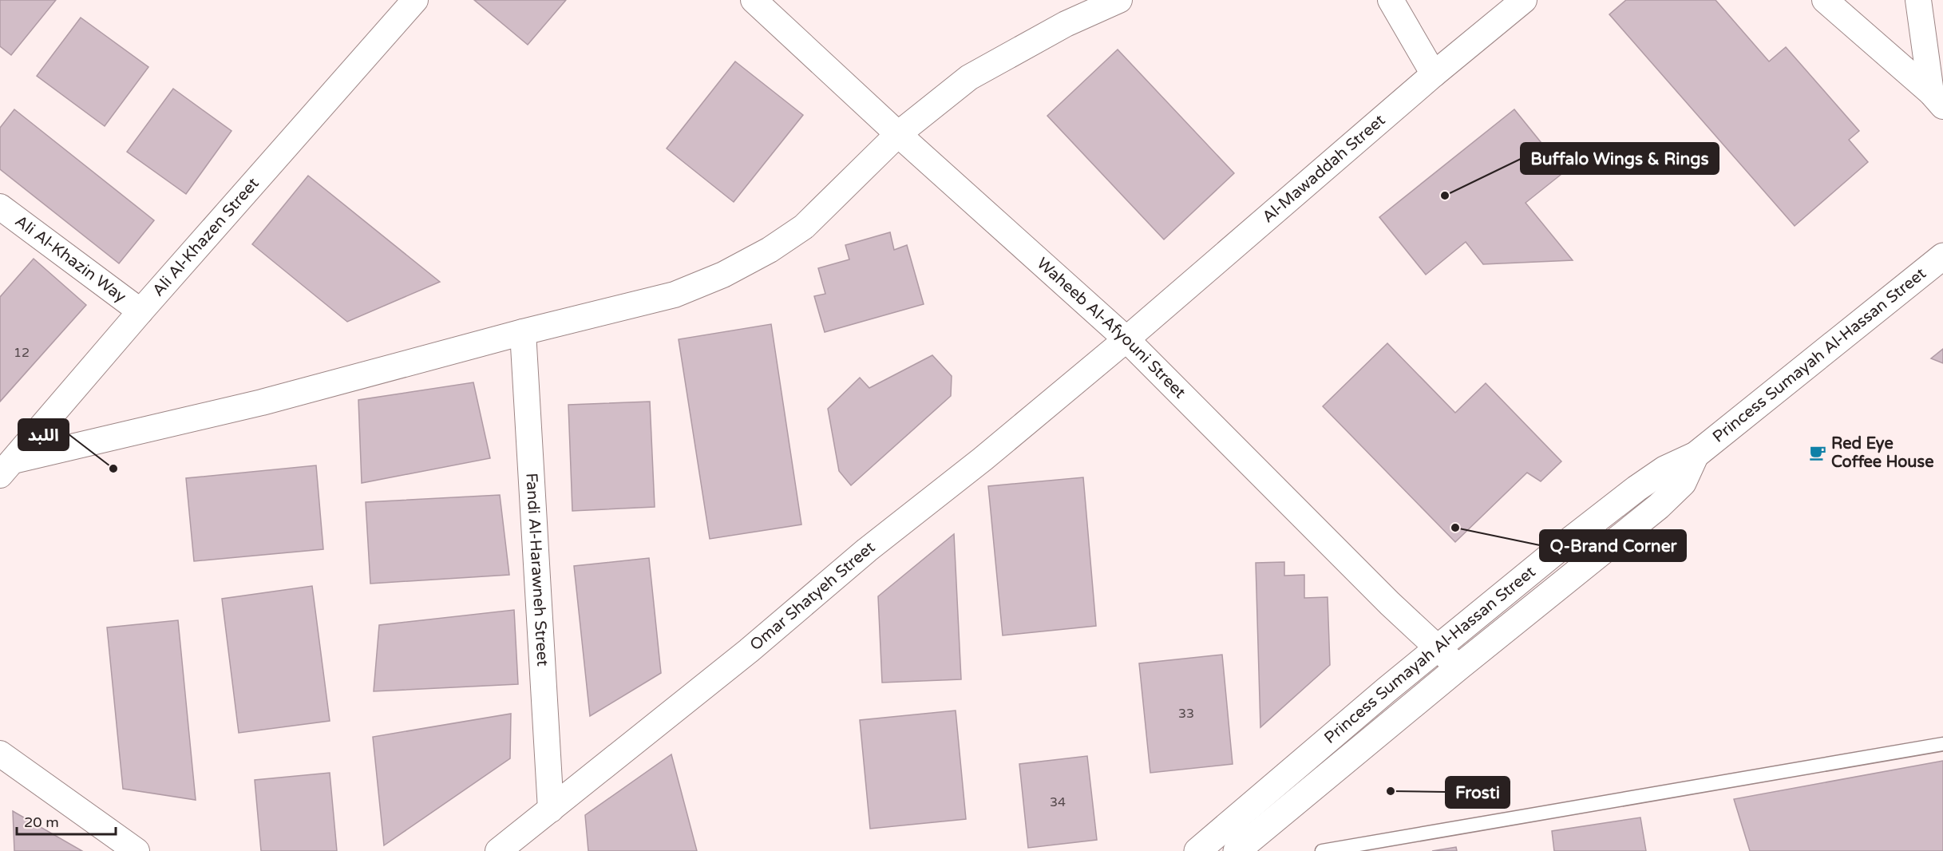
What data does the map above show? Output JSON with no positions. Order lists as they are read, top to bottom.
{
  "streets": {
    "street": [
      "Al-Mawaddah Street",
      "Ali Al-Khazen Street",
      "Ali Al-Khazin Way",
      "Waheeb Al-Afyouni Street",
      "Princess Sumayah Al-Hassan Street",
      "Fandi Al-Harawneh Street",
      "Omar Shatyeh Street"
    ]
  },
  "crossings": [
    ["Al-Mawaddah Street", "Waheeb Al-Afyouni Street"],
    ["Al-Mawaddah Street", "Omar Shatyeh Street"],
    ["Ali Al-Khazen Street", "Ali Al-Khazin Way"],
    ["Waheeb Al-Afyouni Street", "Princess Sumayah Al-Hassan Street"],
    ["Waheeb Al-Afyouni Street", "Omar Shatyeh Street"],
    ["Fandi Al-Harawneh Street", "Omar Shatyeh Street"]
  ],
  "places": {
    "other": [
      "Buffalo Wings & Rings",
      "اللبد",
      "Q-Brand Corner",
      "Frosti"
    ],
    "cafe": ["Red Eye Coffee House"]
  },
  "house_numbers": ["12", "33", "34"],
  "scale_bar": "20 m"
}
